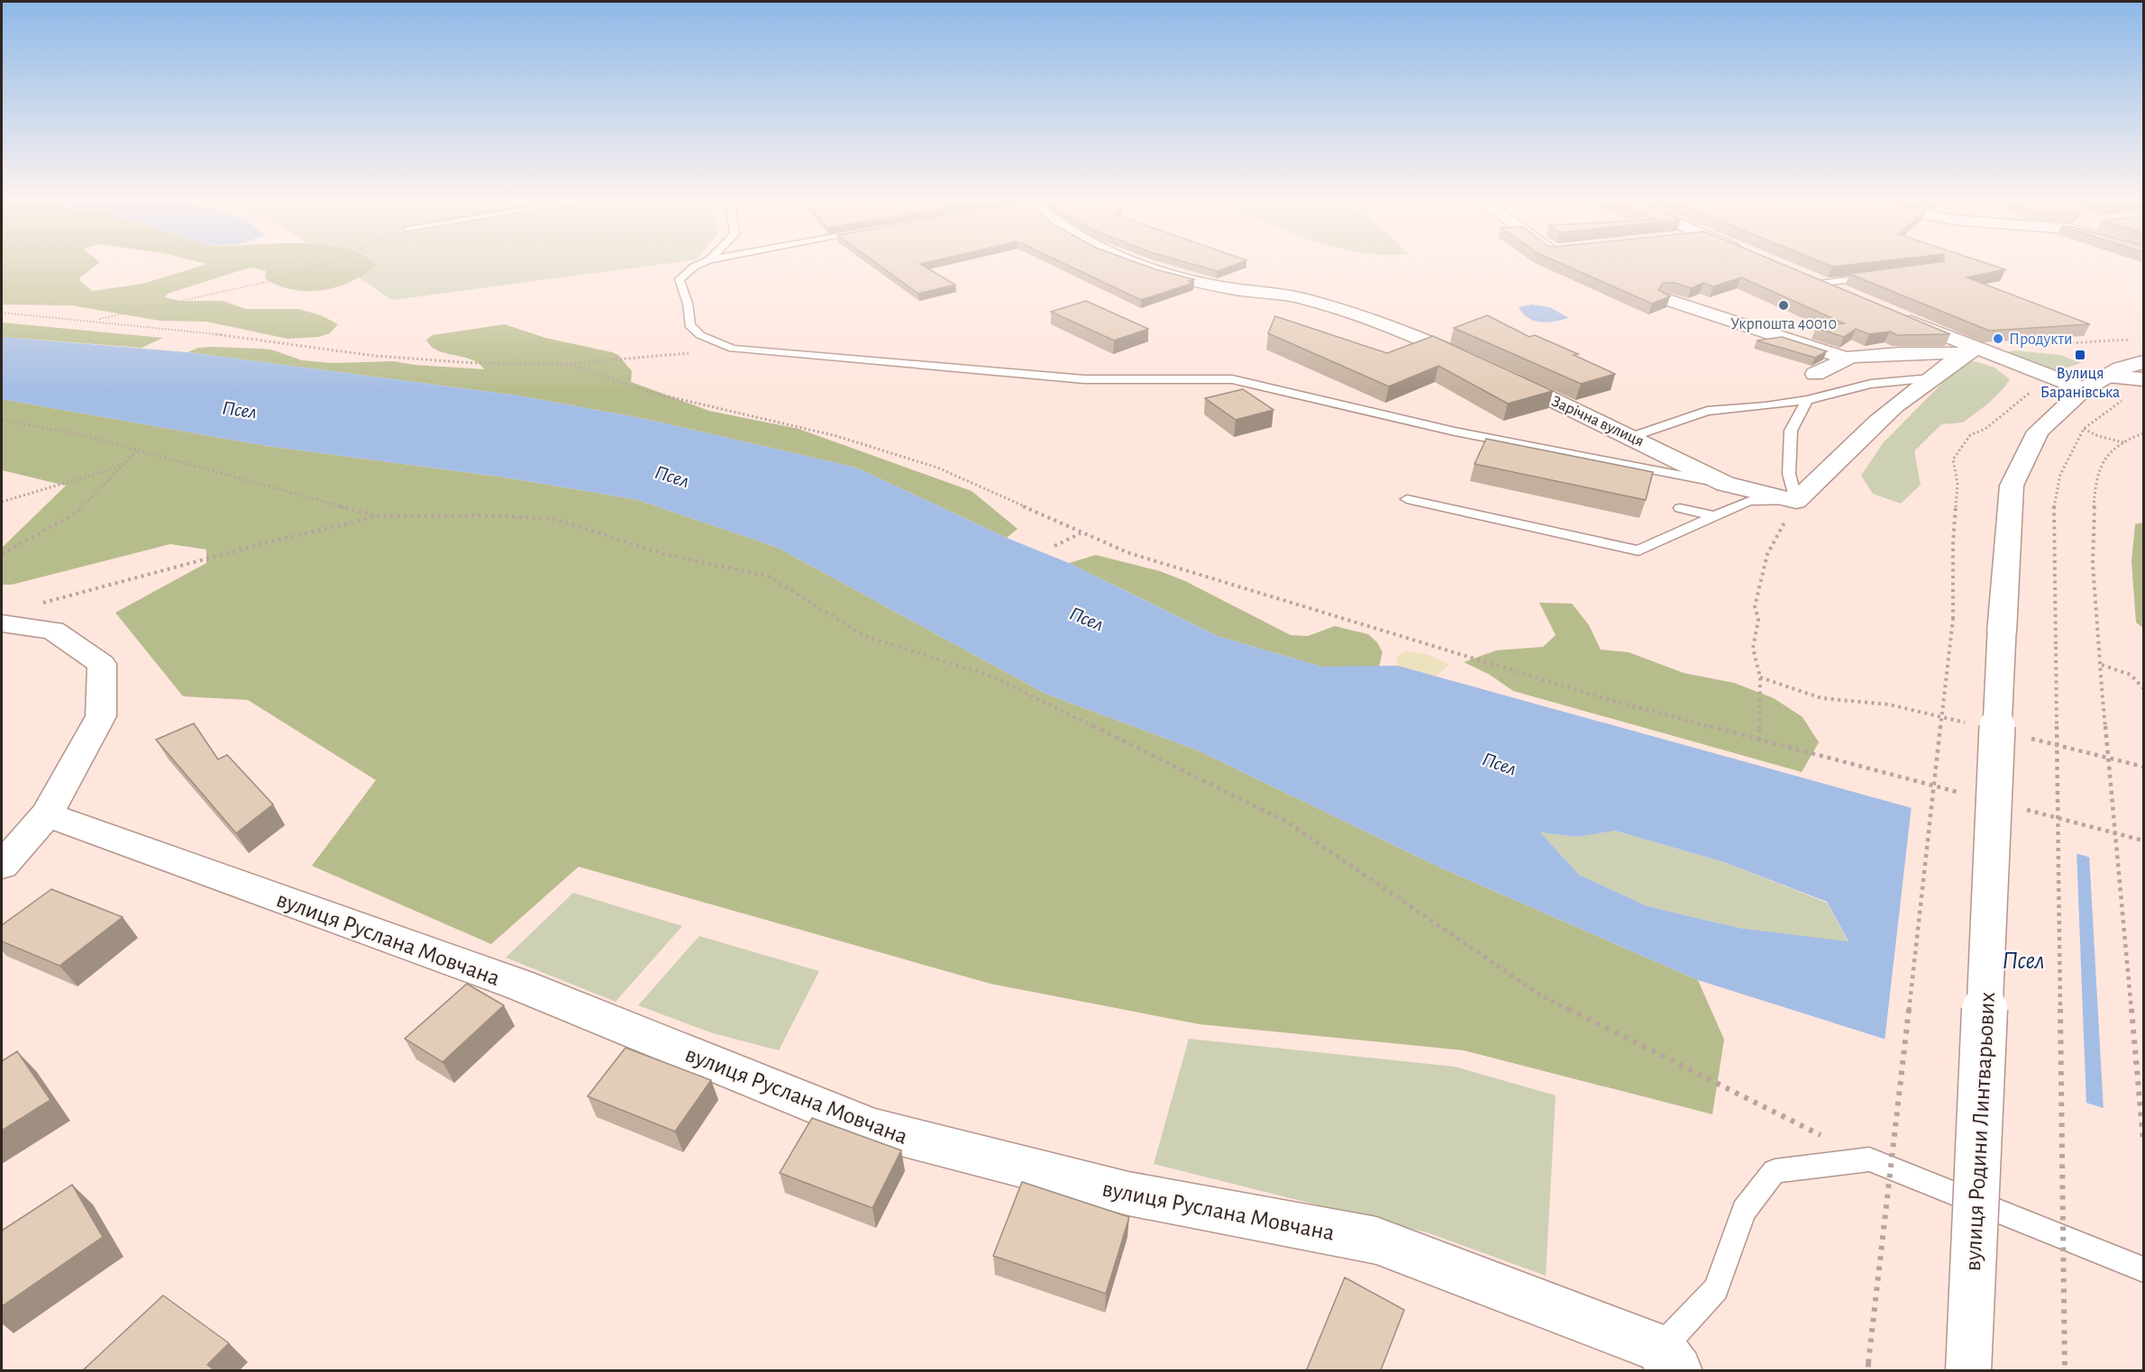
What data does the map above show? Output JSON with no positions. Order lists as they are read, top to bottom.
{
  "streets": {
    "street": ["Зарічна вулиця", "вулиця Руслана Мовчана", "вулиця Родини Линтварьових"]
  },
  "water": ["Псел"],
  "places": {
    "other": ["Укрпошта 40010", "Продукти"],
    "transit": ["Вулиця Баранівська"]
  }
}
